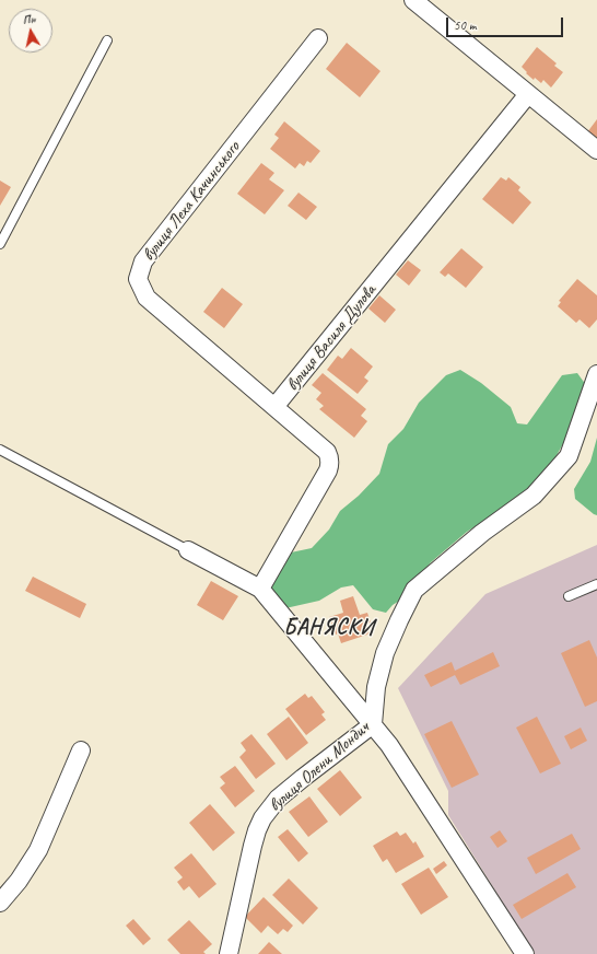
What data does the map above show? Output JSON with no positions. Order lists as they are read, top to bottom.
{
  "streets": {
    "street": ["вулиця Леха Качинського", "вулиця Василя Дулова", "вулиця Олени Мондич"]
  },
  "crossings": [
    ["вулиця Леха Качинського", "вулиця Василя Дулова"]
  ],
  "districts": ["БАНЯСКИ"],
  "scale_bar": "50 m",
  "north": "top"
}
